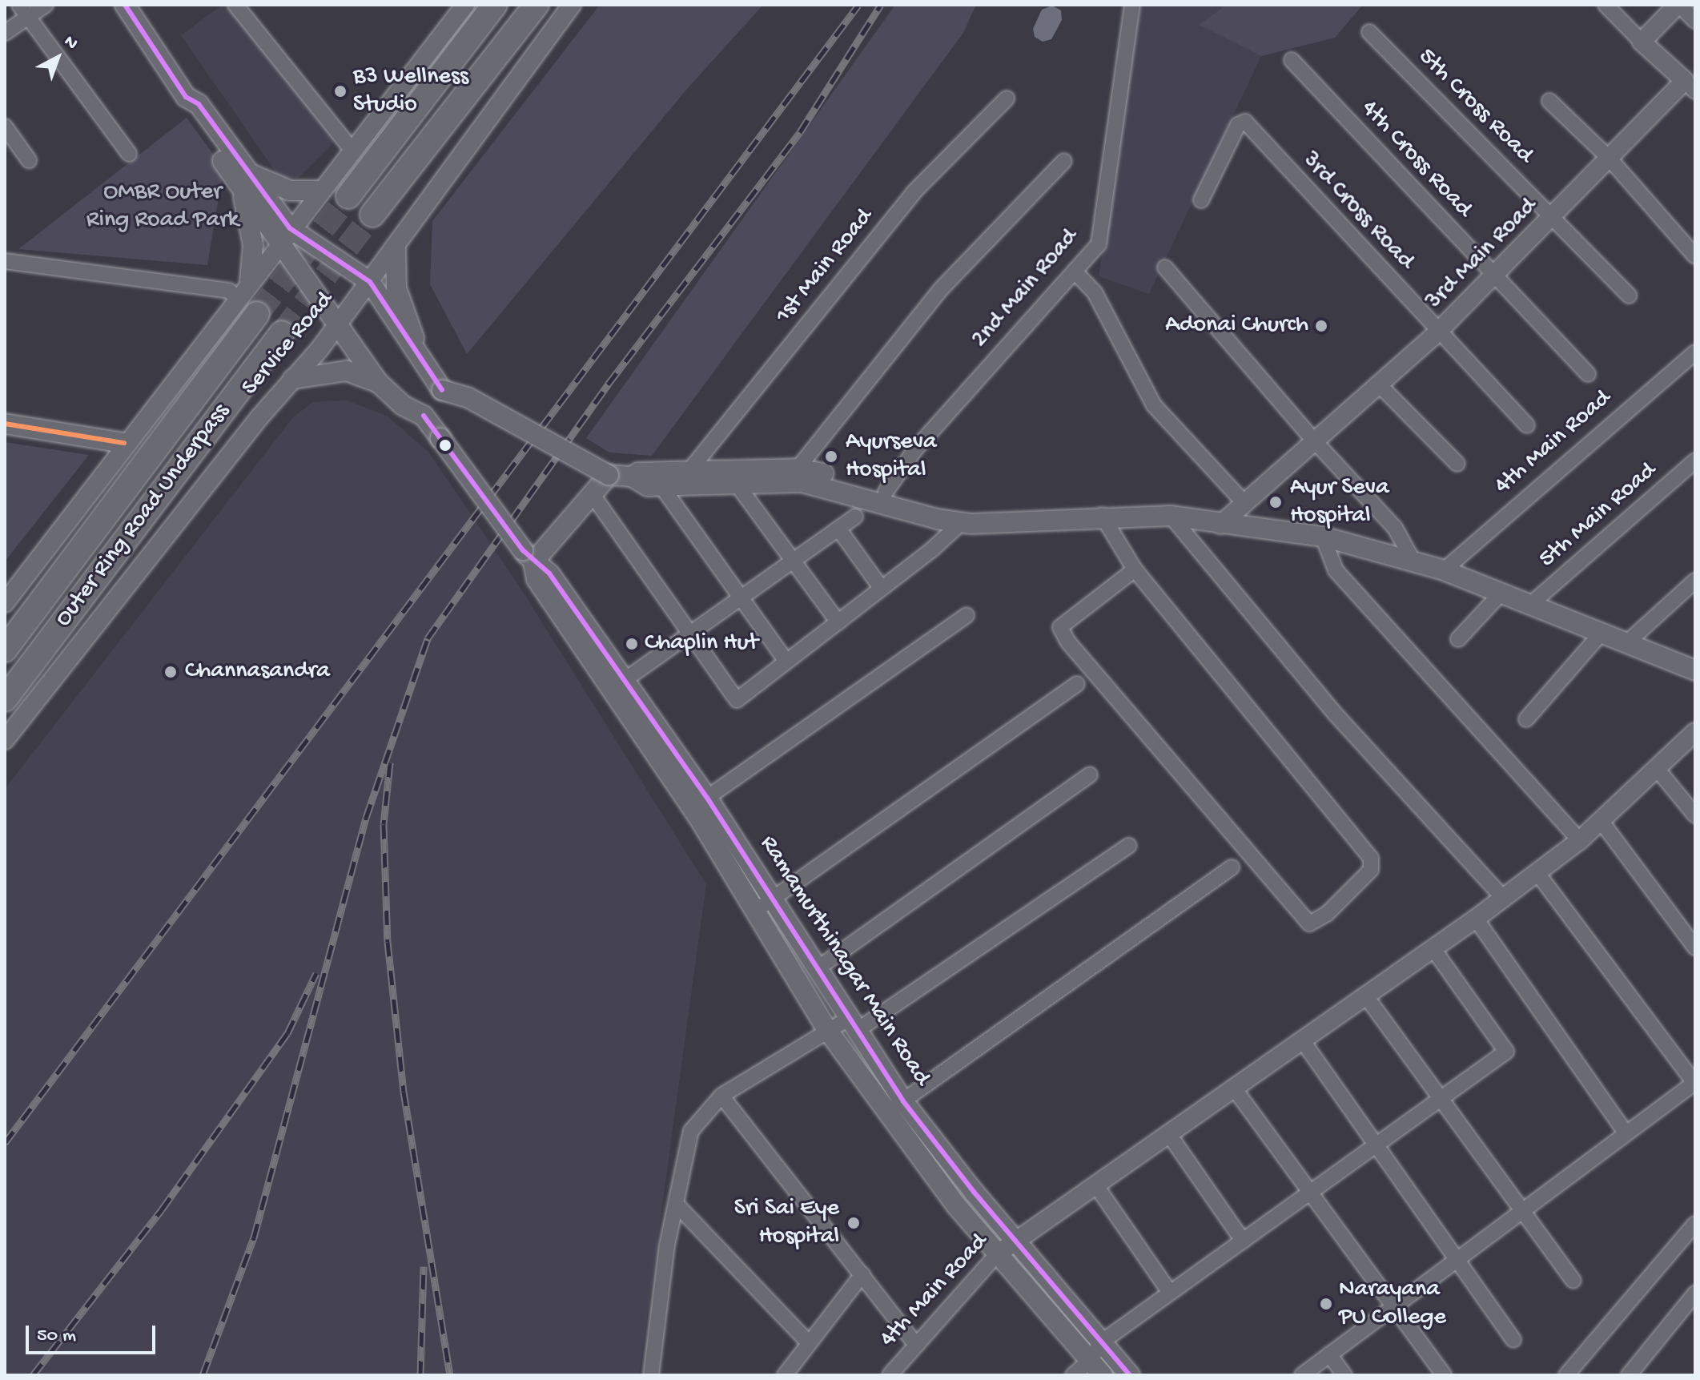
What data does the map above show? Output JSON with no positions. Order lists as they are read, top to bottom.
{
  "streets": {
    "highway": ["Outer Ring Road Underpass"],
    "main road": ["Ramamurthinagar Main Road"],
    "street": [
      "5th Cross Road",
      "4th Cross Road",
      "3rd Cross Road",
      "3rd Main Road",
      "1st Main Road",
      "2nd Main Road",
      "Service Road",
      "4th Main Road",
      "5th Main Road"
    ]
  },
  "crossings": [
    ["5th Cross Road", "3rd Main Road"],
    ["4th Cross Road", "3rd Main Road"],
    ["3rd Cross Road", "3rd Main Road"],
    ["Service Road", "Ramamurthinagar Main Road"],
    ["4th Main Road", "Ramamurthinagar Main Road"]
  ],
  "parks": ["OMBR Outer Ring Road Park"],
  "places": [
    "B3 Wellness Studio",
    "Adonai Church",
    "Ayurseva Hospital",
    "Ayur Seva Hospital",
    "Chaplin Hut",
    "Channasandra",
    "Sri Sai Eye Hospital",
    "Narayana PU College"
  ],
  "scale_bar": "50 m",
  "north": "top right"
}
